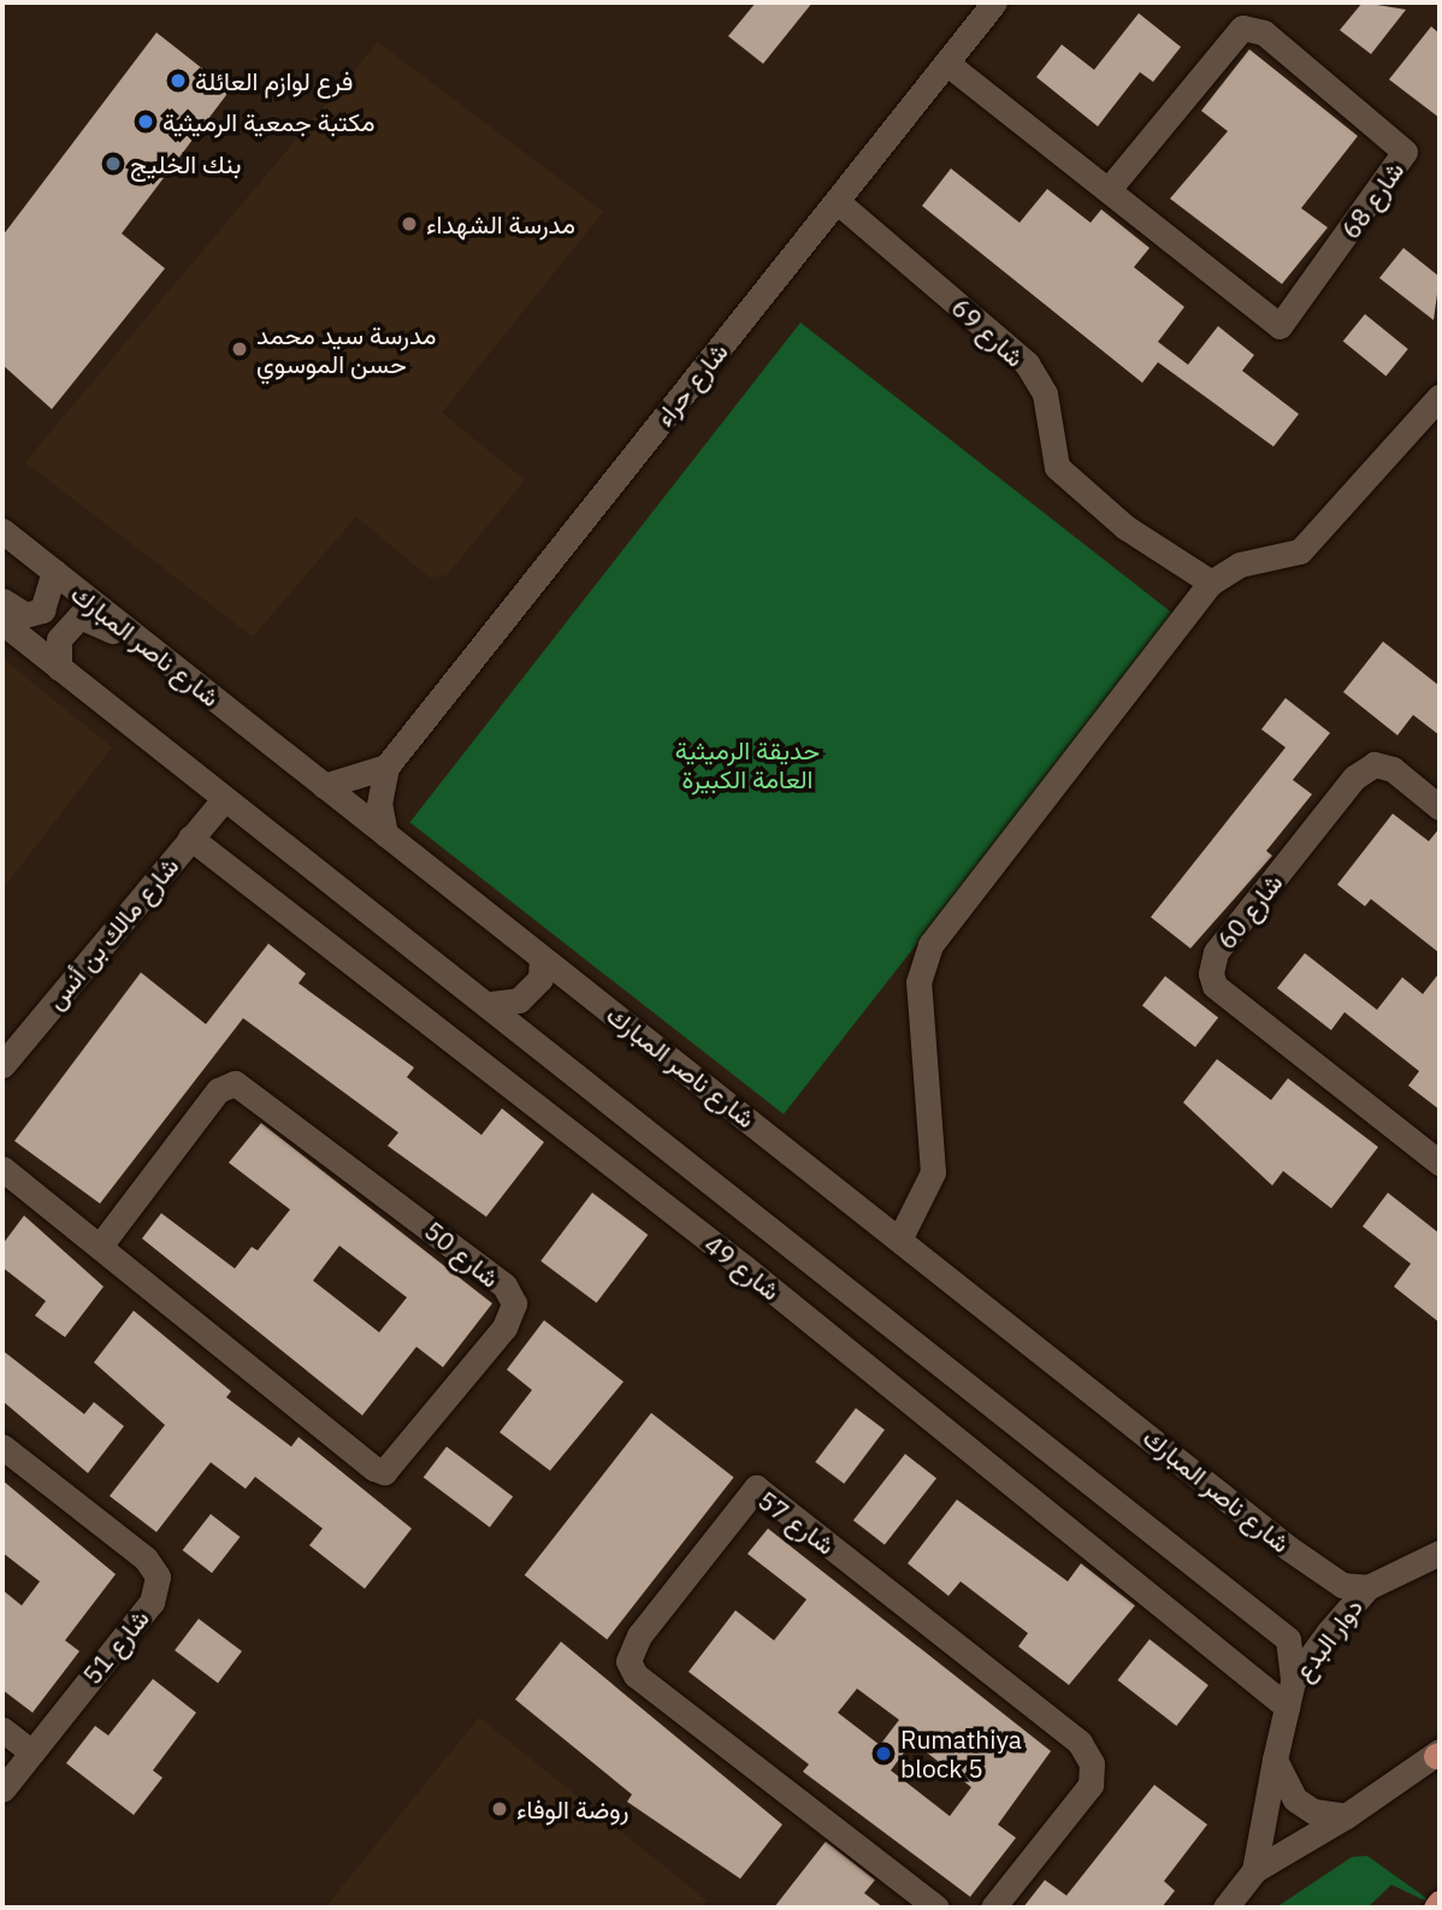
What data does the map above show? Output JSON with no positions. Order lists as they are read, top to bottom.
{
  "streets": {
    "street": [
      "شارع 68",
      "شارع 69",
      "شارع حراء",
      "شارع ناصر المبارك",
      "شارع 60",
      "شارع مالك بن أنس",
      "شارع 50",
      "شارع 49",
      "شارع 57",
      "دوار البدع",
      "شارع 51"
    ]
  },
  "crossings": [
    ["شارع 68", "شارع حراء"],
    ["شارع 69", "شارع حراء"],
    ["شارع حراء", "شارع ناصر المبارك"],
    ["شارع ناصر المبارك", "دوار البدع"],
    ["شارع مالك بن أنس", "شارع 49"],
    ["شارع 49", "دوار البدع"]
  ],
  "parks": ["حديقة الرميثية العامة الكبيرة"],
  "places": [
    "فرع لوازم العائلة",
    "مكتبة جمعية الرميثية",
    "بنك الخليج",
    "مدرسة الشهداء",
    "مدرسة سيد محمد حسن الموسوي",
    "Rumathiya block 5",
    "روضة الوفاء"
  ]
}
